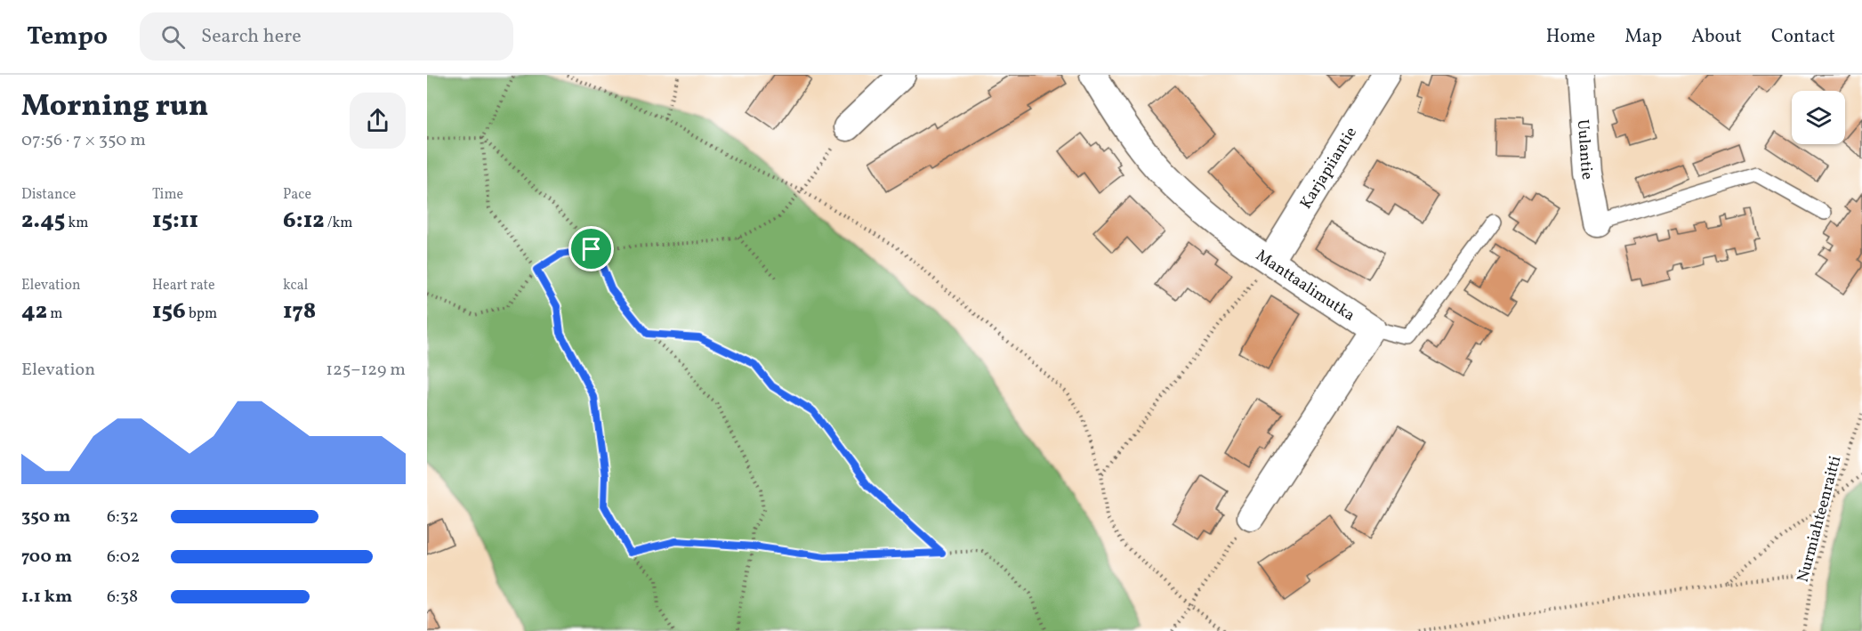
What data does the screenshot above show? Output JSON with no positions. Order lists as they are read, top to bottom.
{
  "streets": {
    "street": ["Uulantie", "Karjapiiantie", "Manttaalimutka"],
    "path": ["Nurmiahteenraitti"]
  },
  "crossings": [
    ["Karjapiiantie", "Manttaalimutka"]
  ],
  "page": {
    "header": "Tempo",
    "search": "Search here",
    "nav": [
      "Home",
      "Map",
      "About",
      "Contact"
    ],
    "heading": ["Morning run", "07:56 · 7 × 350 m"],
    "stats": [
      ["Distance", "2.45 km"],
      ["Time", "15:11"],
      ["Pace", "6:12 /km"],
      ["Elevation", "42 m"],
      ["Heart rate", "156 bpm"],
      ["kcal", "178"]
    ],
    "chart": ["Elevation", "125–129 m"],
    "list": [
      {
        "name": "350 m",
        "note": "6:32"
      },
      {
        "name": "700 m",
        "note": "6:02"
      },
      {
        "name": "1.1 km",
        "note": "6:38"
      }
    ]
  }
}
